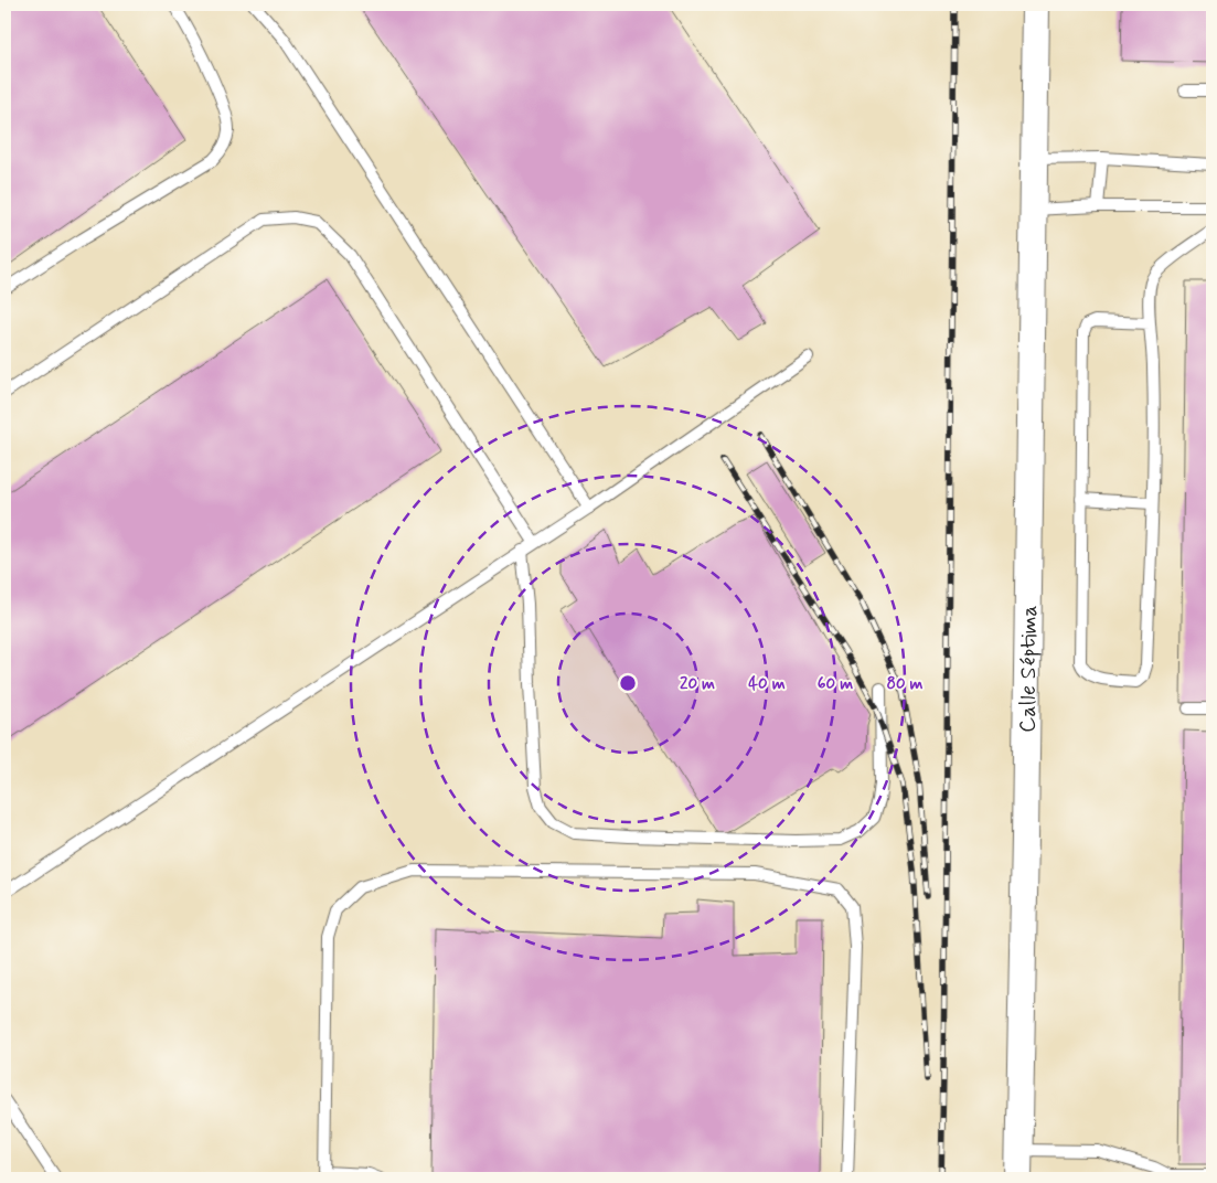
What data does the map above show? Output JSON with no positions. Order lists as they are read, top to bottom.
{
  "streets": {
    "street": ["Calle Séptima"]
  },
  "rings": [
    "20 m",
    "40 m",
    "60 m",
    "80 m"
  ]
}
